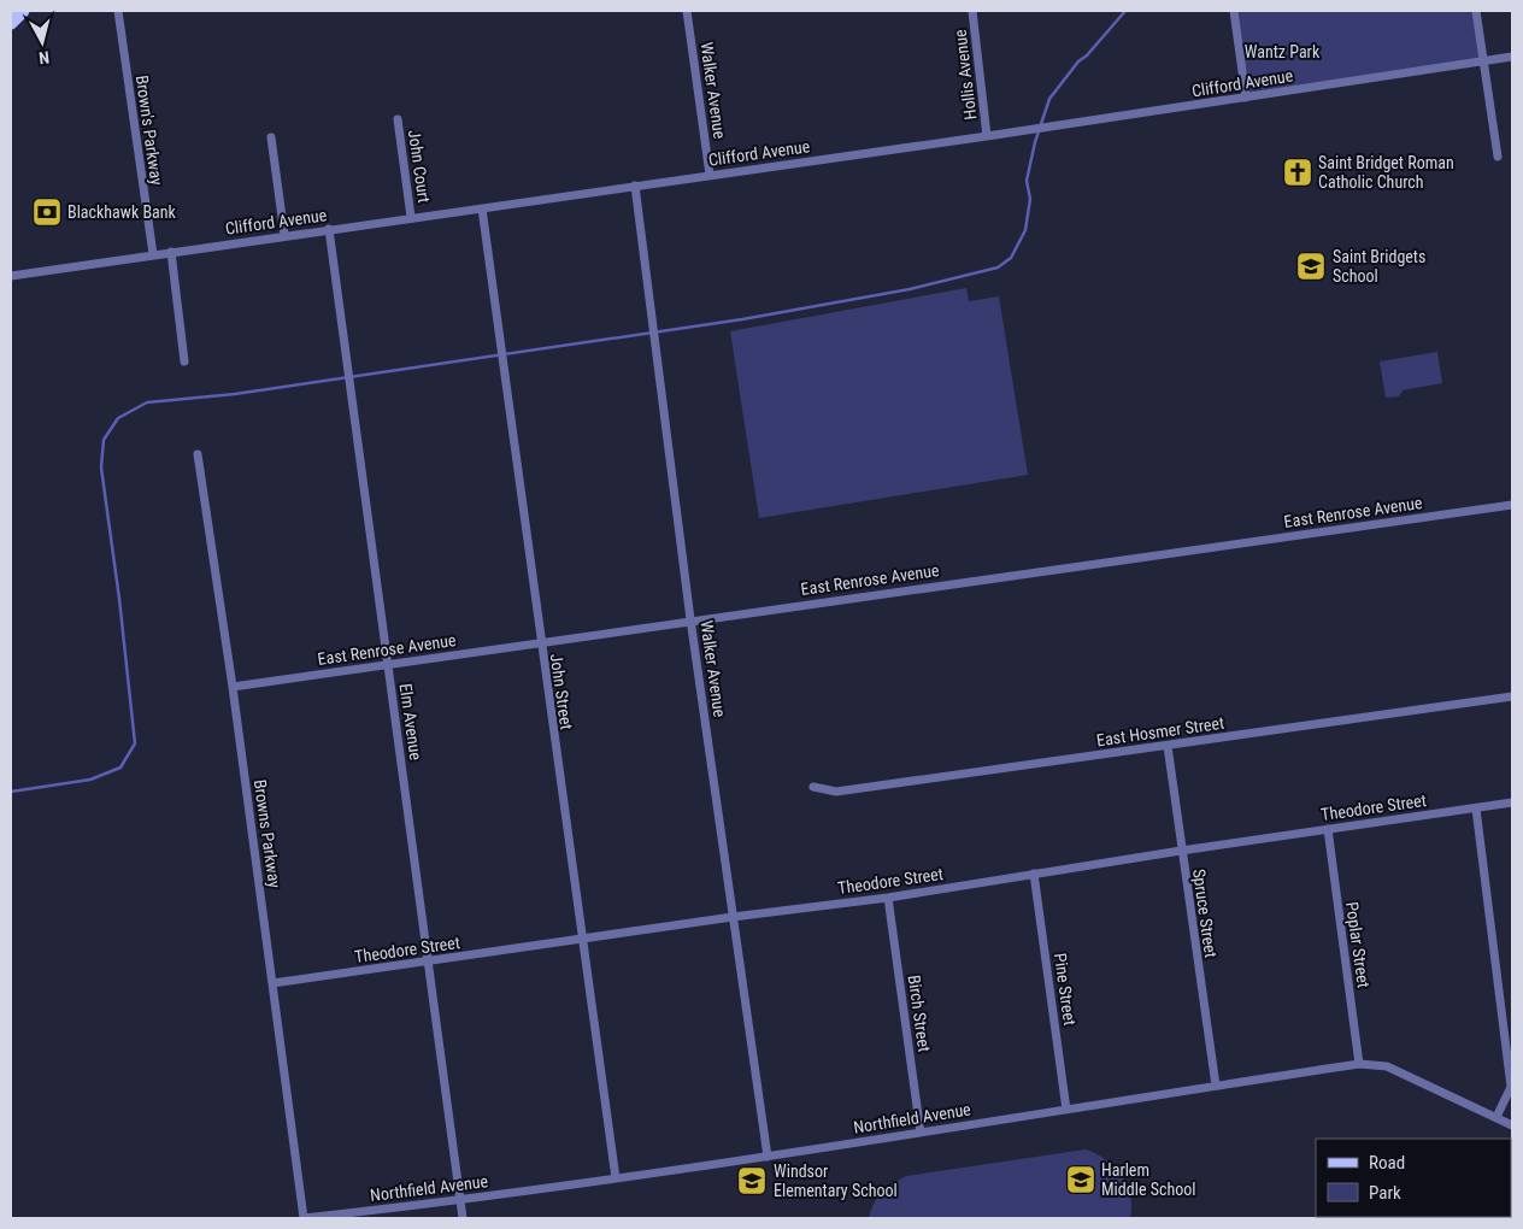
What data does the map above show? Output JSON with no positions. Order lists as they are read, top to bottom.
{
  "streets": {
    "street": [
      "Hollis Avenue",
      "Clifford Avenue",
      "Walker Avenue",
      "Brown's Parkway",
      "John Court",
      "East Renrose Avenue",
      "John Street",
      "Elm Avenue",
      "East Hosmer Street",
      "Theodore Street",
      "Browns Parkway",
      "Spruce Street",
      "Poplar Street",
      "Pine Street",
      "Birch Street",
      "Northfield Avenue"
    ]
  },
  "crossings": [
    ["Hollis Avenue", "Clifford Avenue"],
    ["Clifford Avenue", "Walker Avenue"],
    ["Clifford Avenue", "Brown's Parkway"],
    ["Clifford Avenue", "John Court"],
    ["Clifford Avenue", "John Street"],
    ["Clifford Avenue", "Elm Avenue"],
    ["Walker Avenue", "East Renrose Avenue"],
    ["Walker Avenue", "Theodore Street"],
    ["Walker Avenue", "Northfield Avenue"],
    ["East Renrose Avenue", "John Street"],
    ["East Renrose Avenue", "Elm Avenue"],
    ["East Renrose Avenue", "Browns Parkway"],
    ["John Street", "Theodore Street"],
    ["John Street", "Northfield Avenue"],
    ["Elm Avenue", "Theodore Street"],
    ["Elm Avenue", "Northfield Avenue"],
    ["East Hosmer Street", "Spruce Street"],
    ["Theodore Street", "Browns Parkway"],
    ["Theodore Street", "Spruce Street"],
    ["Theodore Street", "Poplar Street"],
    ["Theodore Street", "Pine Street"],
    ["Theodore Street", "Birch Street"],
    ["Browns Parkway", "Northfield Avenue"],
    ["Spruce Street", "Northfield Avenue"],
    ["Poplar Street", "Northfield Avenue"],
    ["Pine Street", "Northfield Avenue"],
    ["Birch Street", "Northfield Avenue"]
  ],
  "parks": ["Wantz Park"],
  "places": {
    "church": ["Saint Bridget Roman Catholic Church"],
    "bank": ["Blackhawk Bank"],
    "school or university": ["Saint Bridgets School", "Harlem Middle School", "Windsor Elementary School"]
  },
  "legend": ["Road", "Park"],
  "north": "bottom"
}
